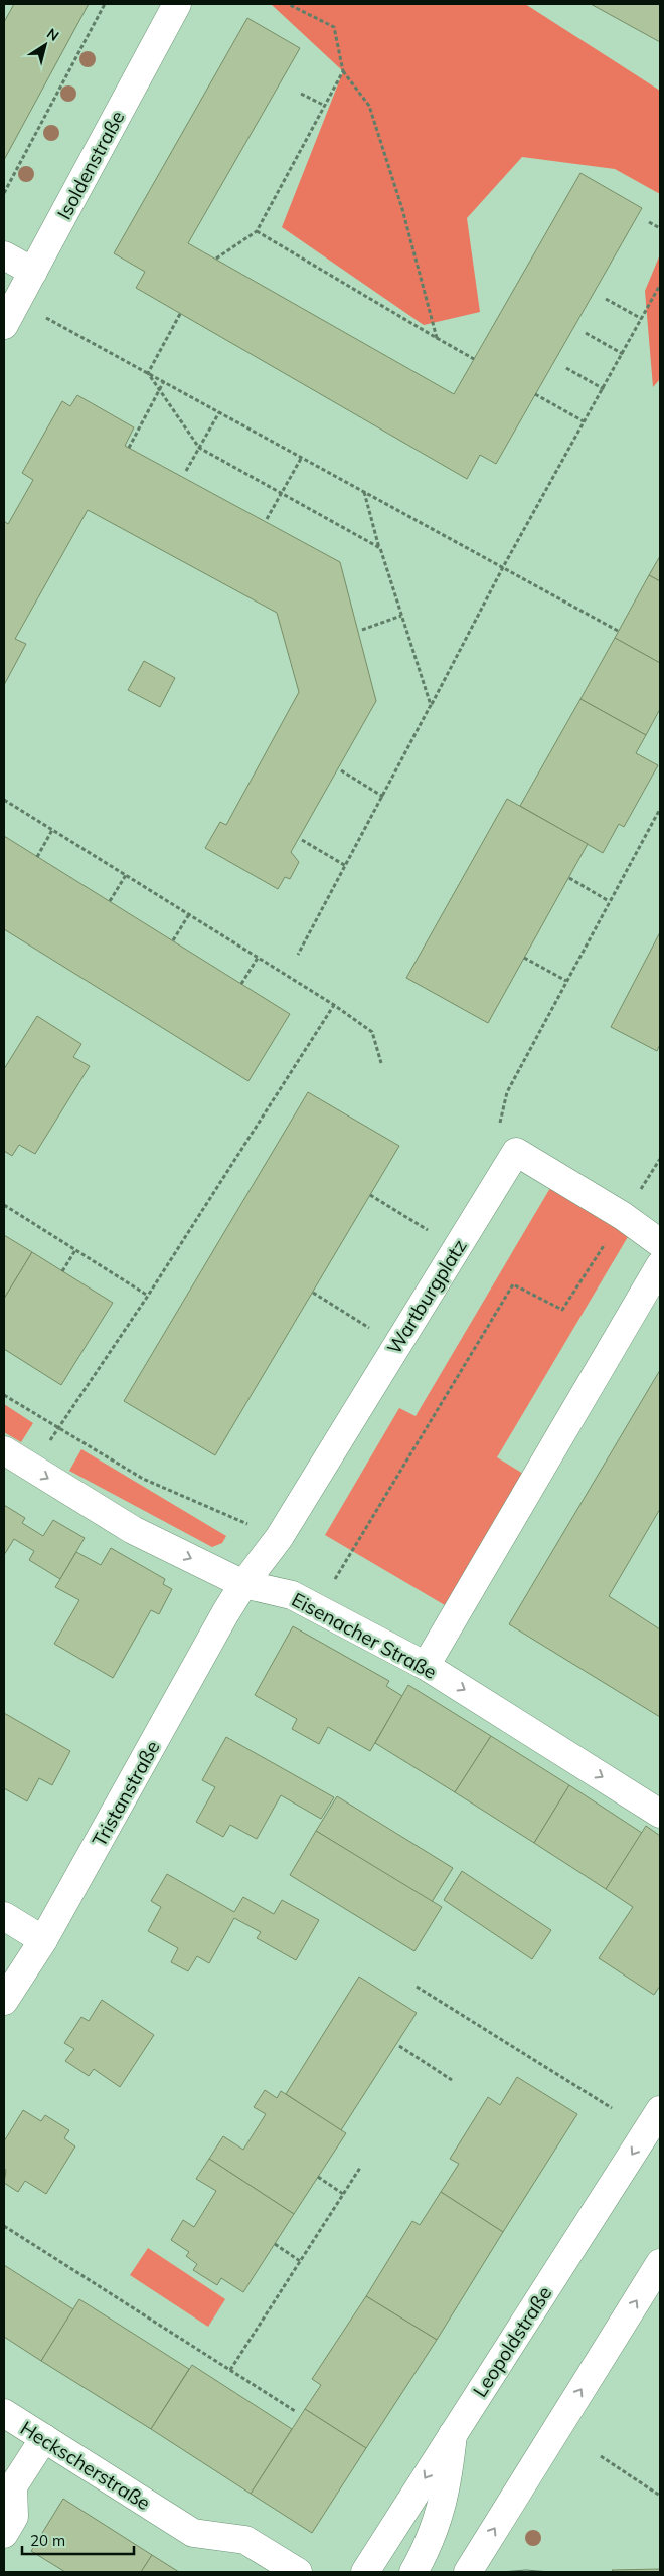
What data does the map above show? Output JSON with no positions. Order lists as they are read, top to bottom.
{
  "streets": {
    "street": [
      "Isoldenstraße",
      "Wartburgplatz",
      "Eisenacher Straße",
      "Tristanstraße",
      "Leopoldstraße",
      "Heckscherstraße"
    ]
  },
  "crossings": [
    ["Wartburgplatz", "Eisenacher Straße"],
    ["Wartburgplatz", "Tristanstraße"],
    ["Eisenacher Straße", "Tristanstraße"]
  ],
  "one_way": ["Eisenacher Straße"],
  "scale_bar": "20 m",
  "north": "top right"
}
